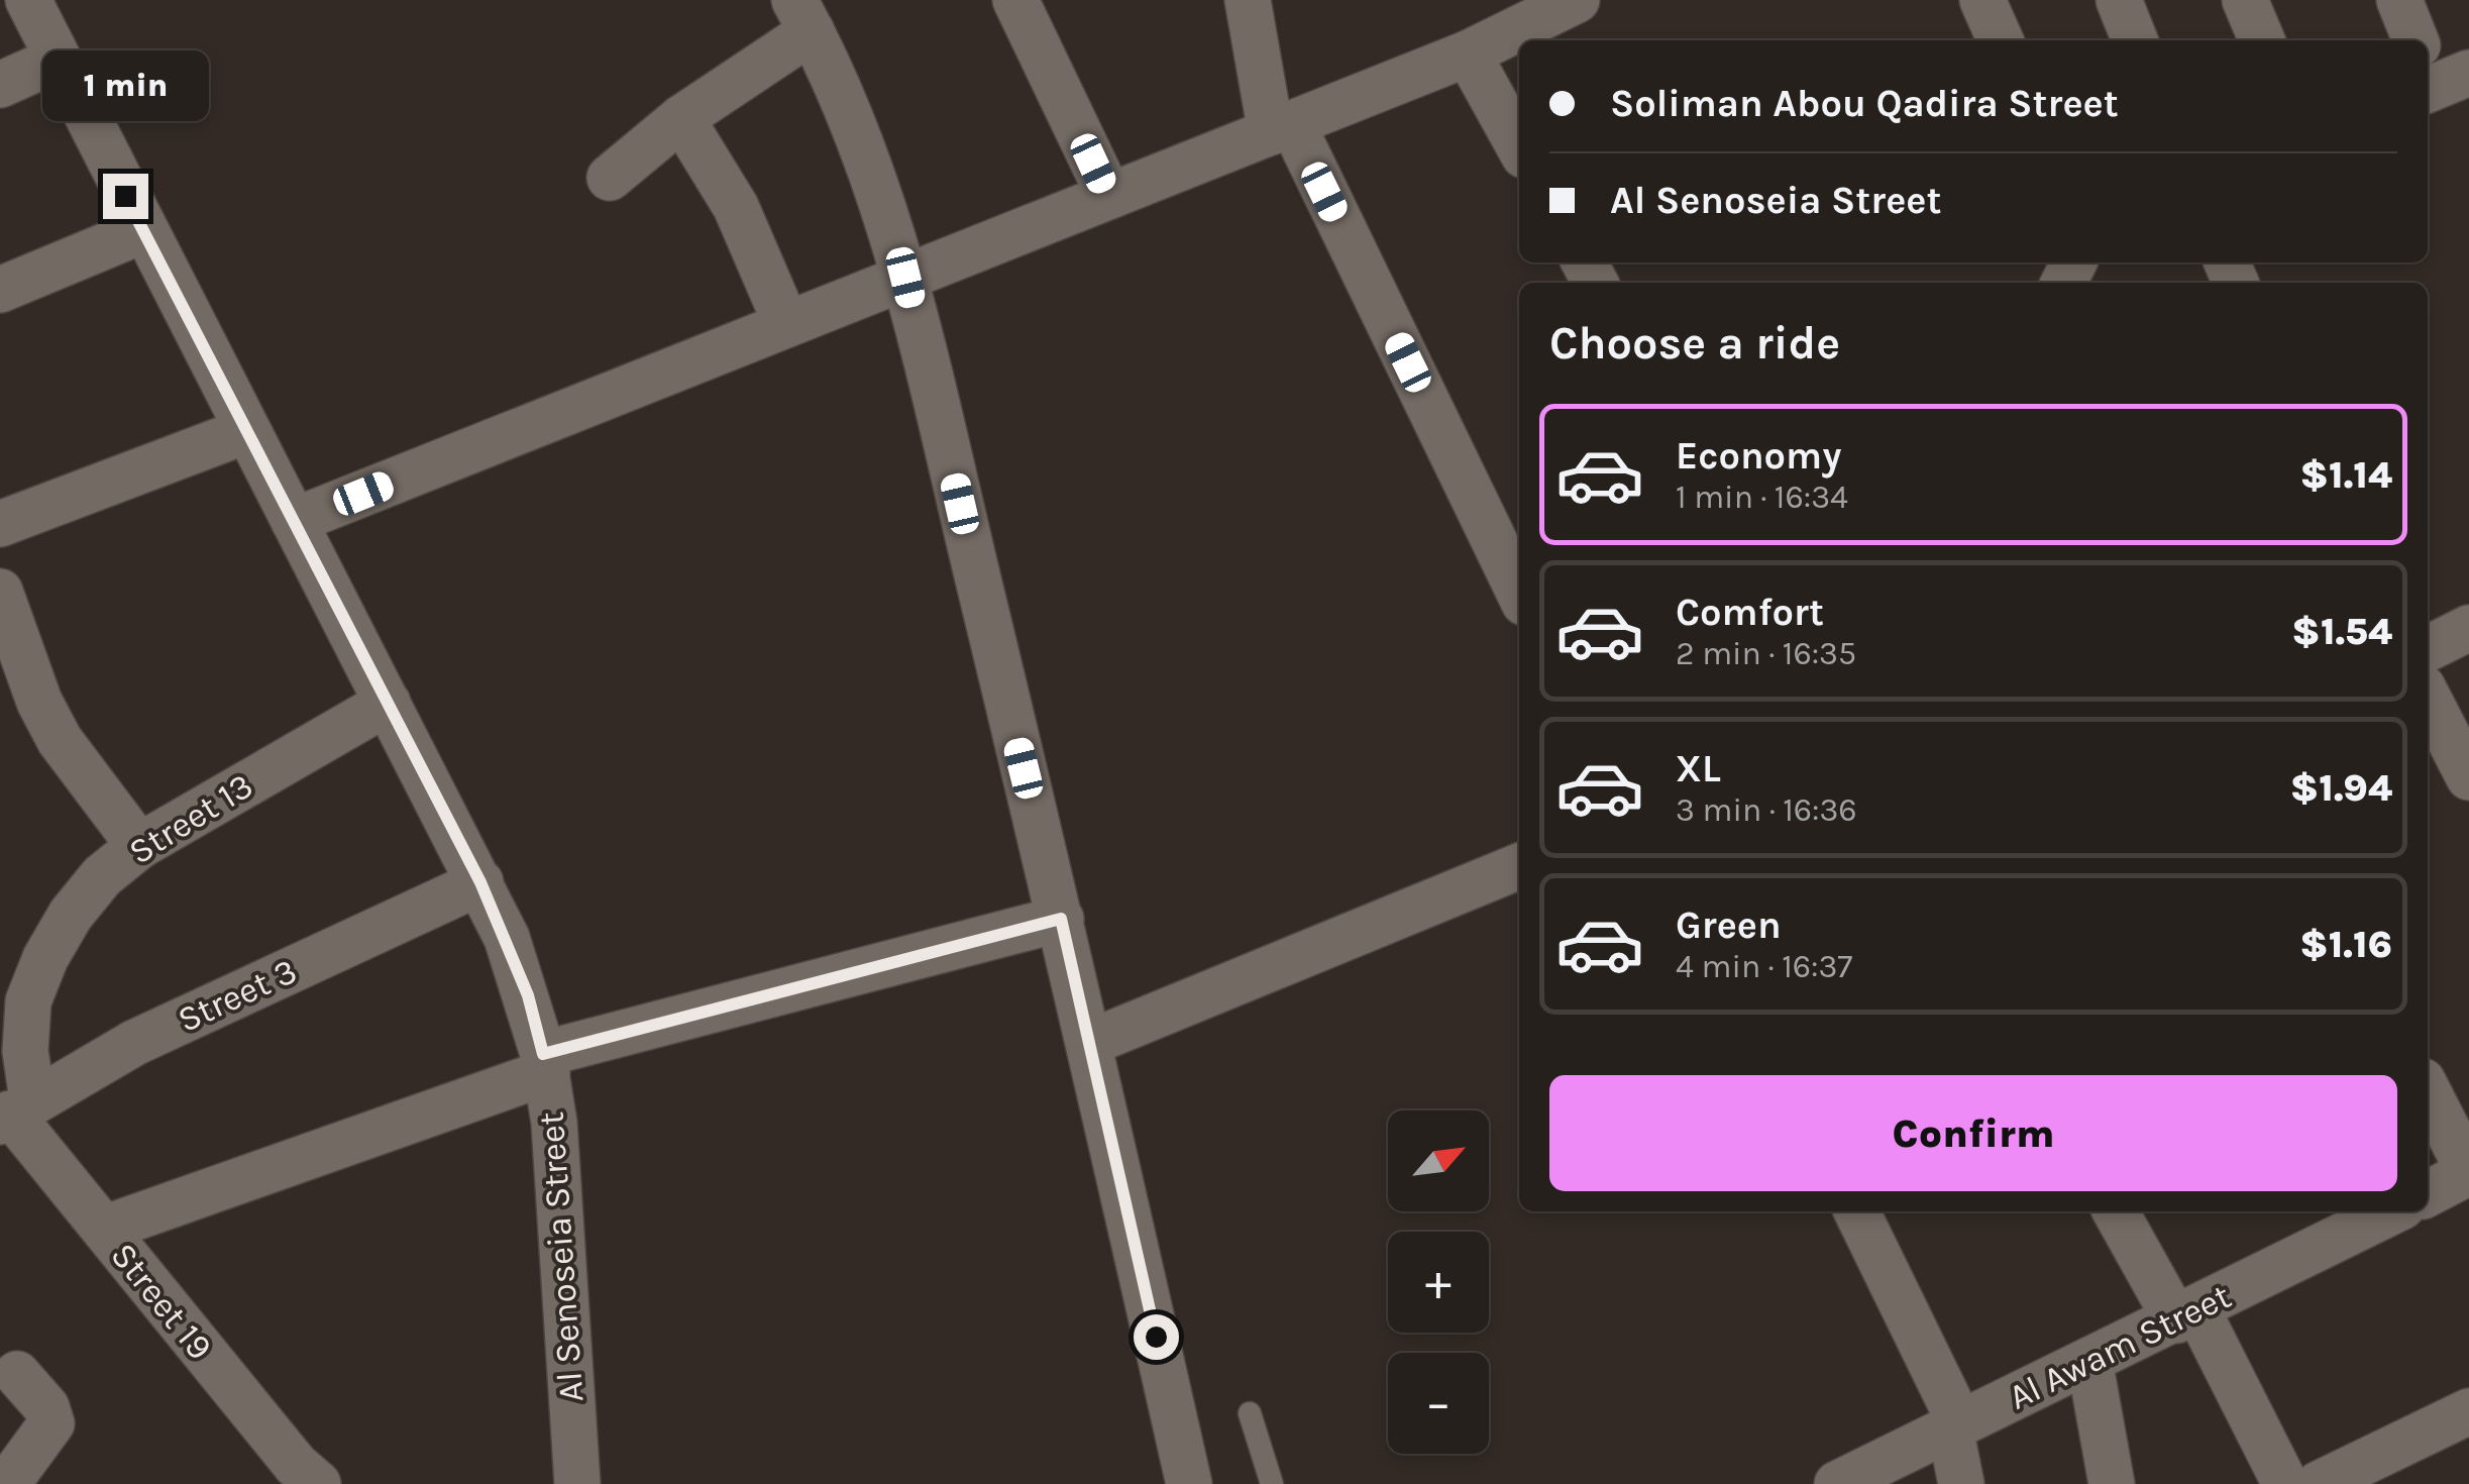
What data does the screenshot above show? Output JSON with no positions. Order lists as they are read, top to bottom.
{
  "streets": {
    "street": [
      "Street 13",
      "Street 3",
      "Al Senoseia Street",
      "Street 19",
      "Al Awam Street"
    ]
  },
  "crossings": [
    ["Street 13", "Street 3"],
    ["Street 13", "Al Senoseia Street"],
    ["Street 13", "Street 19"],
    ["Street 3", "Al Senoseia Street"],
    ["Street 3", "Street 19"]
  ],
  "north": "top right",
  "page": {
    "banner": ["Soliman Abou Qadira Street", "Al Senoseia Street"],
    "bubble": "1 min",
    "heading": "Choose a ride",
    "list": [
      {
        "name": "Economy",
        "note": "1 min · 16:34",
        "value": "$1.14"
      },
      {
        "name": "Comfort",
        "note": "2 min · 16:35",
        "value": "$1.54"
      },
      {
        "name": "XL",
        "note": "3 min · 16:36",
        "value": "$1.94"
      },
      {
        "name": "Green",
        "note": "4 min · 16:37",
        "value": "$1.16"
      }
    ],
    "buttons": "Confirm",
    "map_buttons": ["+", "−"]
  }
}
